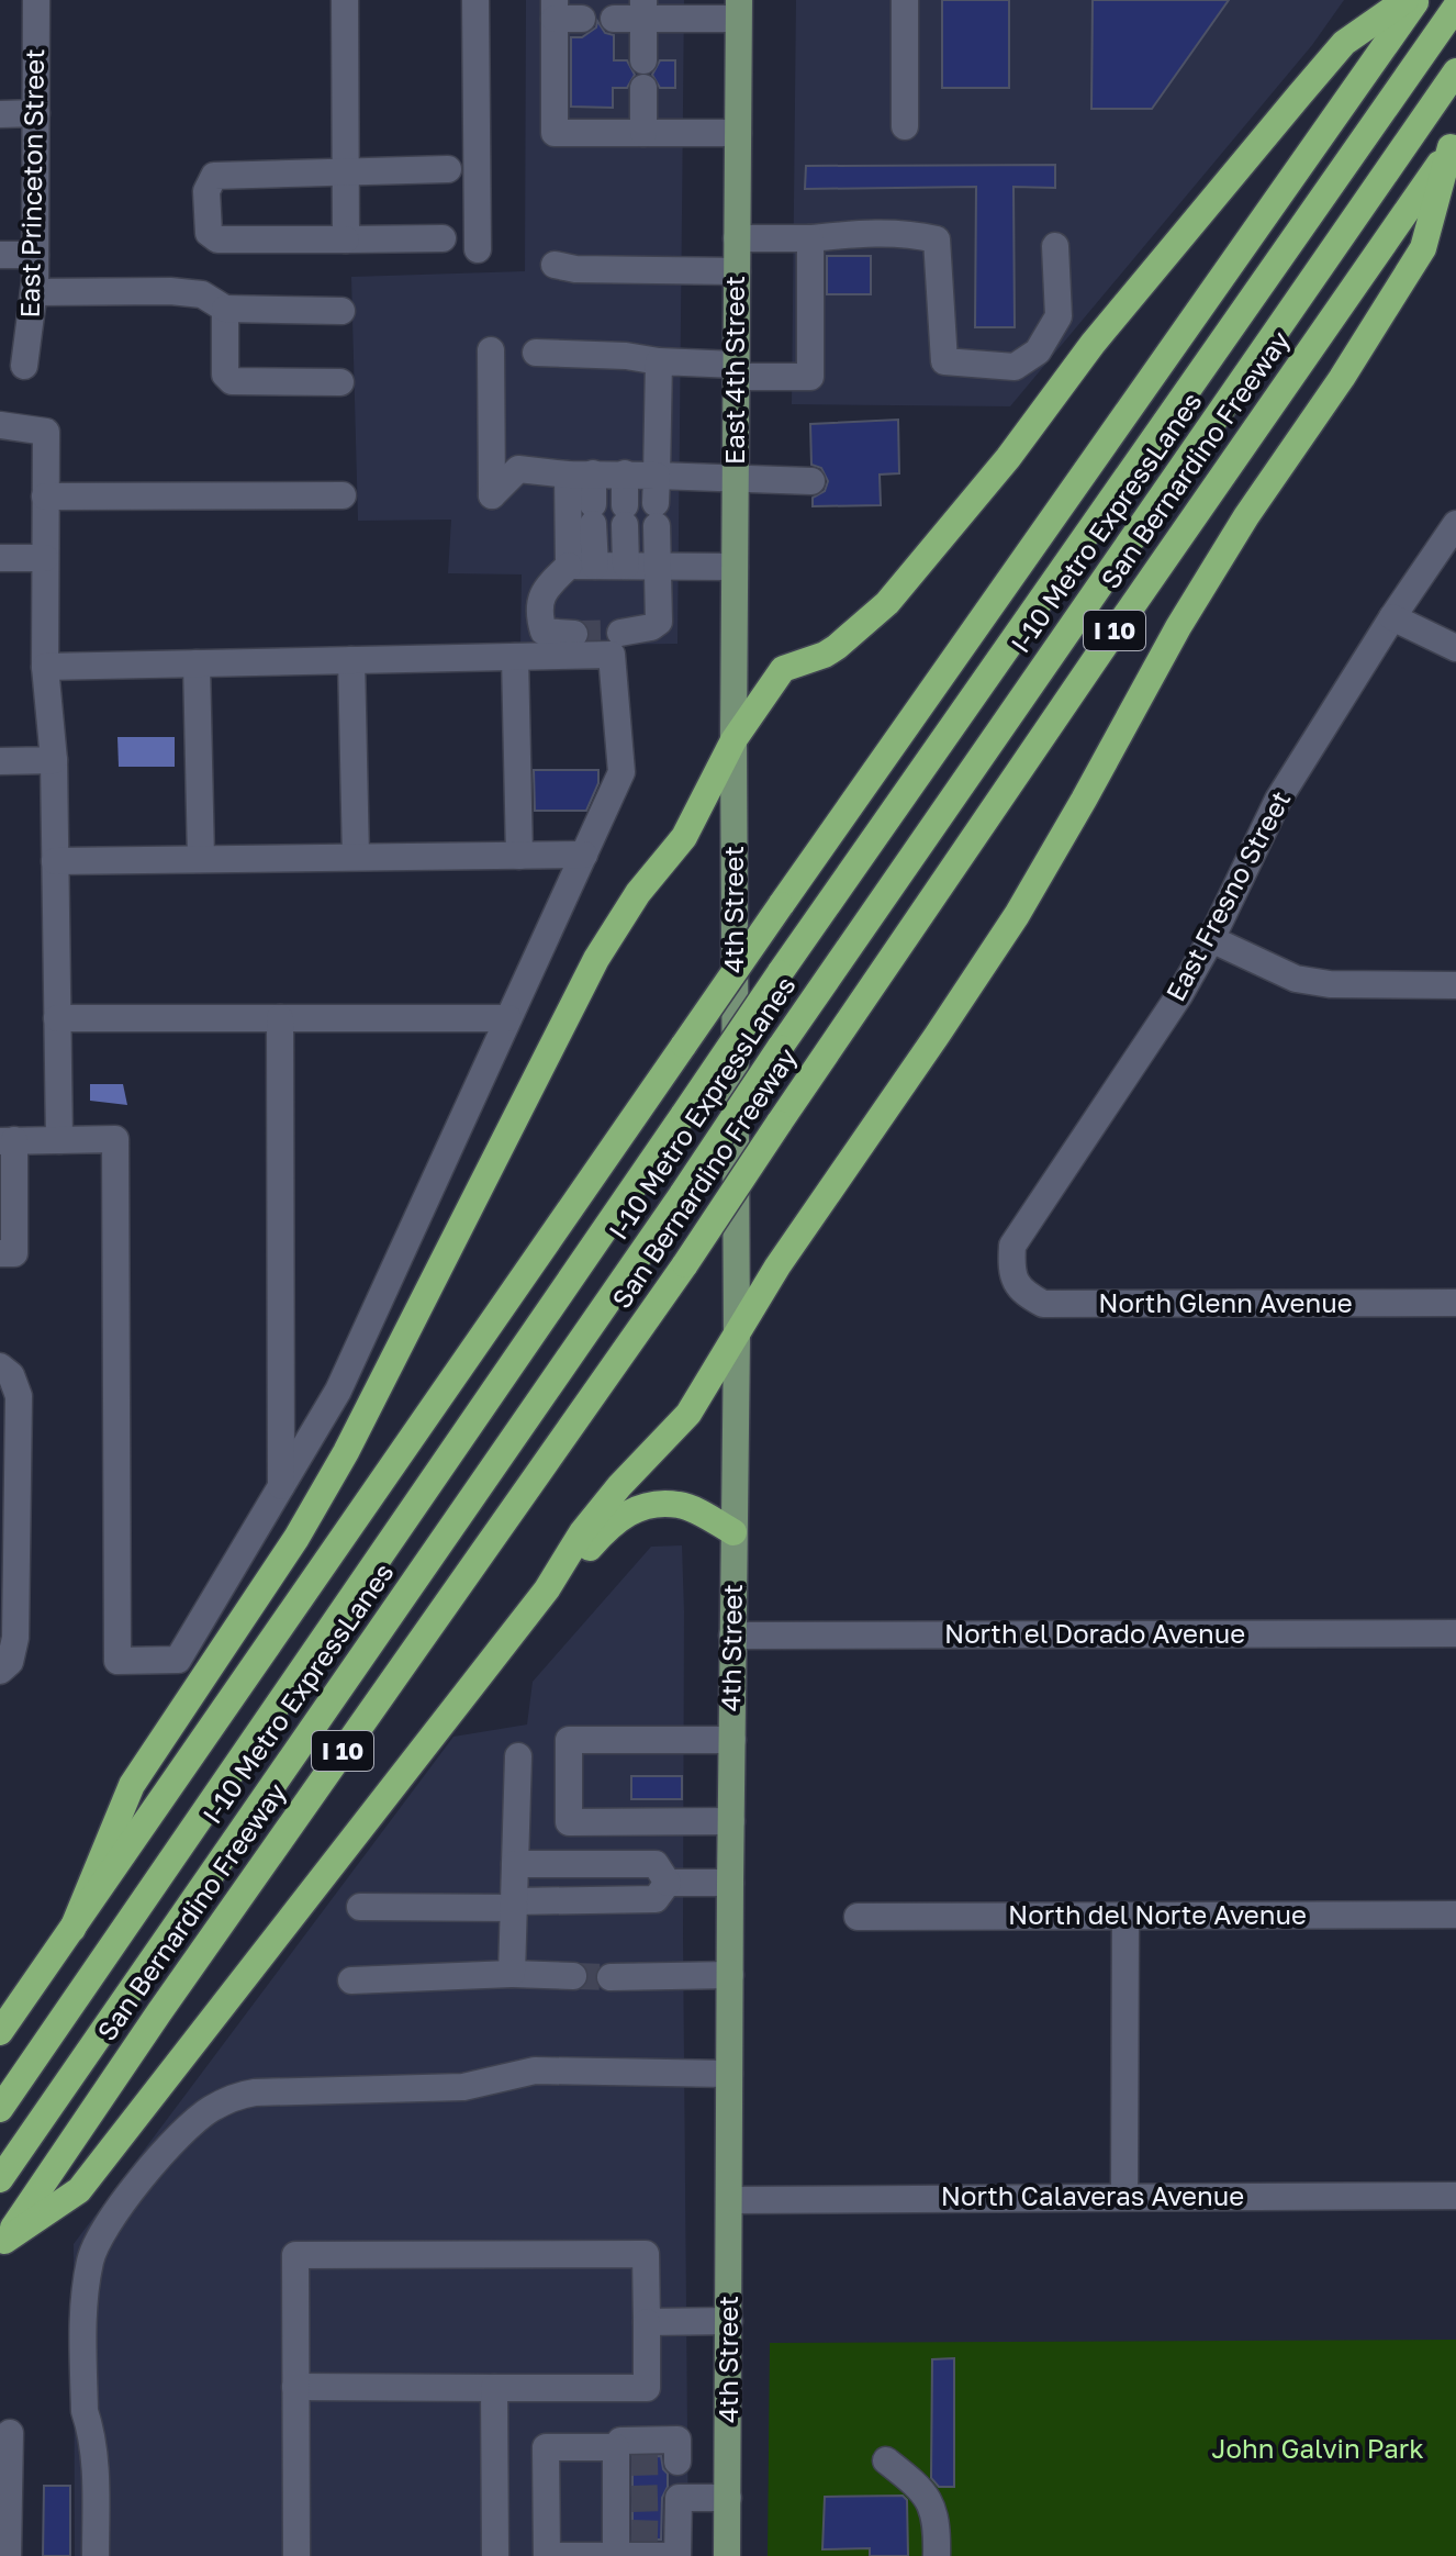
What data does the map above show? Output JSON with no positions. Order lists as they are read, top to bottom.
{
  "streets": {
    "highway": ["San Bernardino Freeway", "I-10 Metro ExpressLanes", "I 10"],
    "main road": ["East 4th Street", "4th Street"],
    "street": [
      "East Princeton Street",
      "East Fresno Street",
      "North Glenn Avenue",
      "North el Dorado Avenue",
      "North del Norte Avenue",
      "North Calaveras Avenue"
    ]
  },
  "crossings": [
    ["East 4th Street", "4th Street"],
    ["East Fresno Street", "North Glenn Avenue"],
    ["4th Street", "North el Dorado Avenue"],
    ["4th Street", "North Calaveras Avenue"]
  ],
  "parks": ["John Galvin Park"]
}
